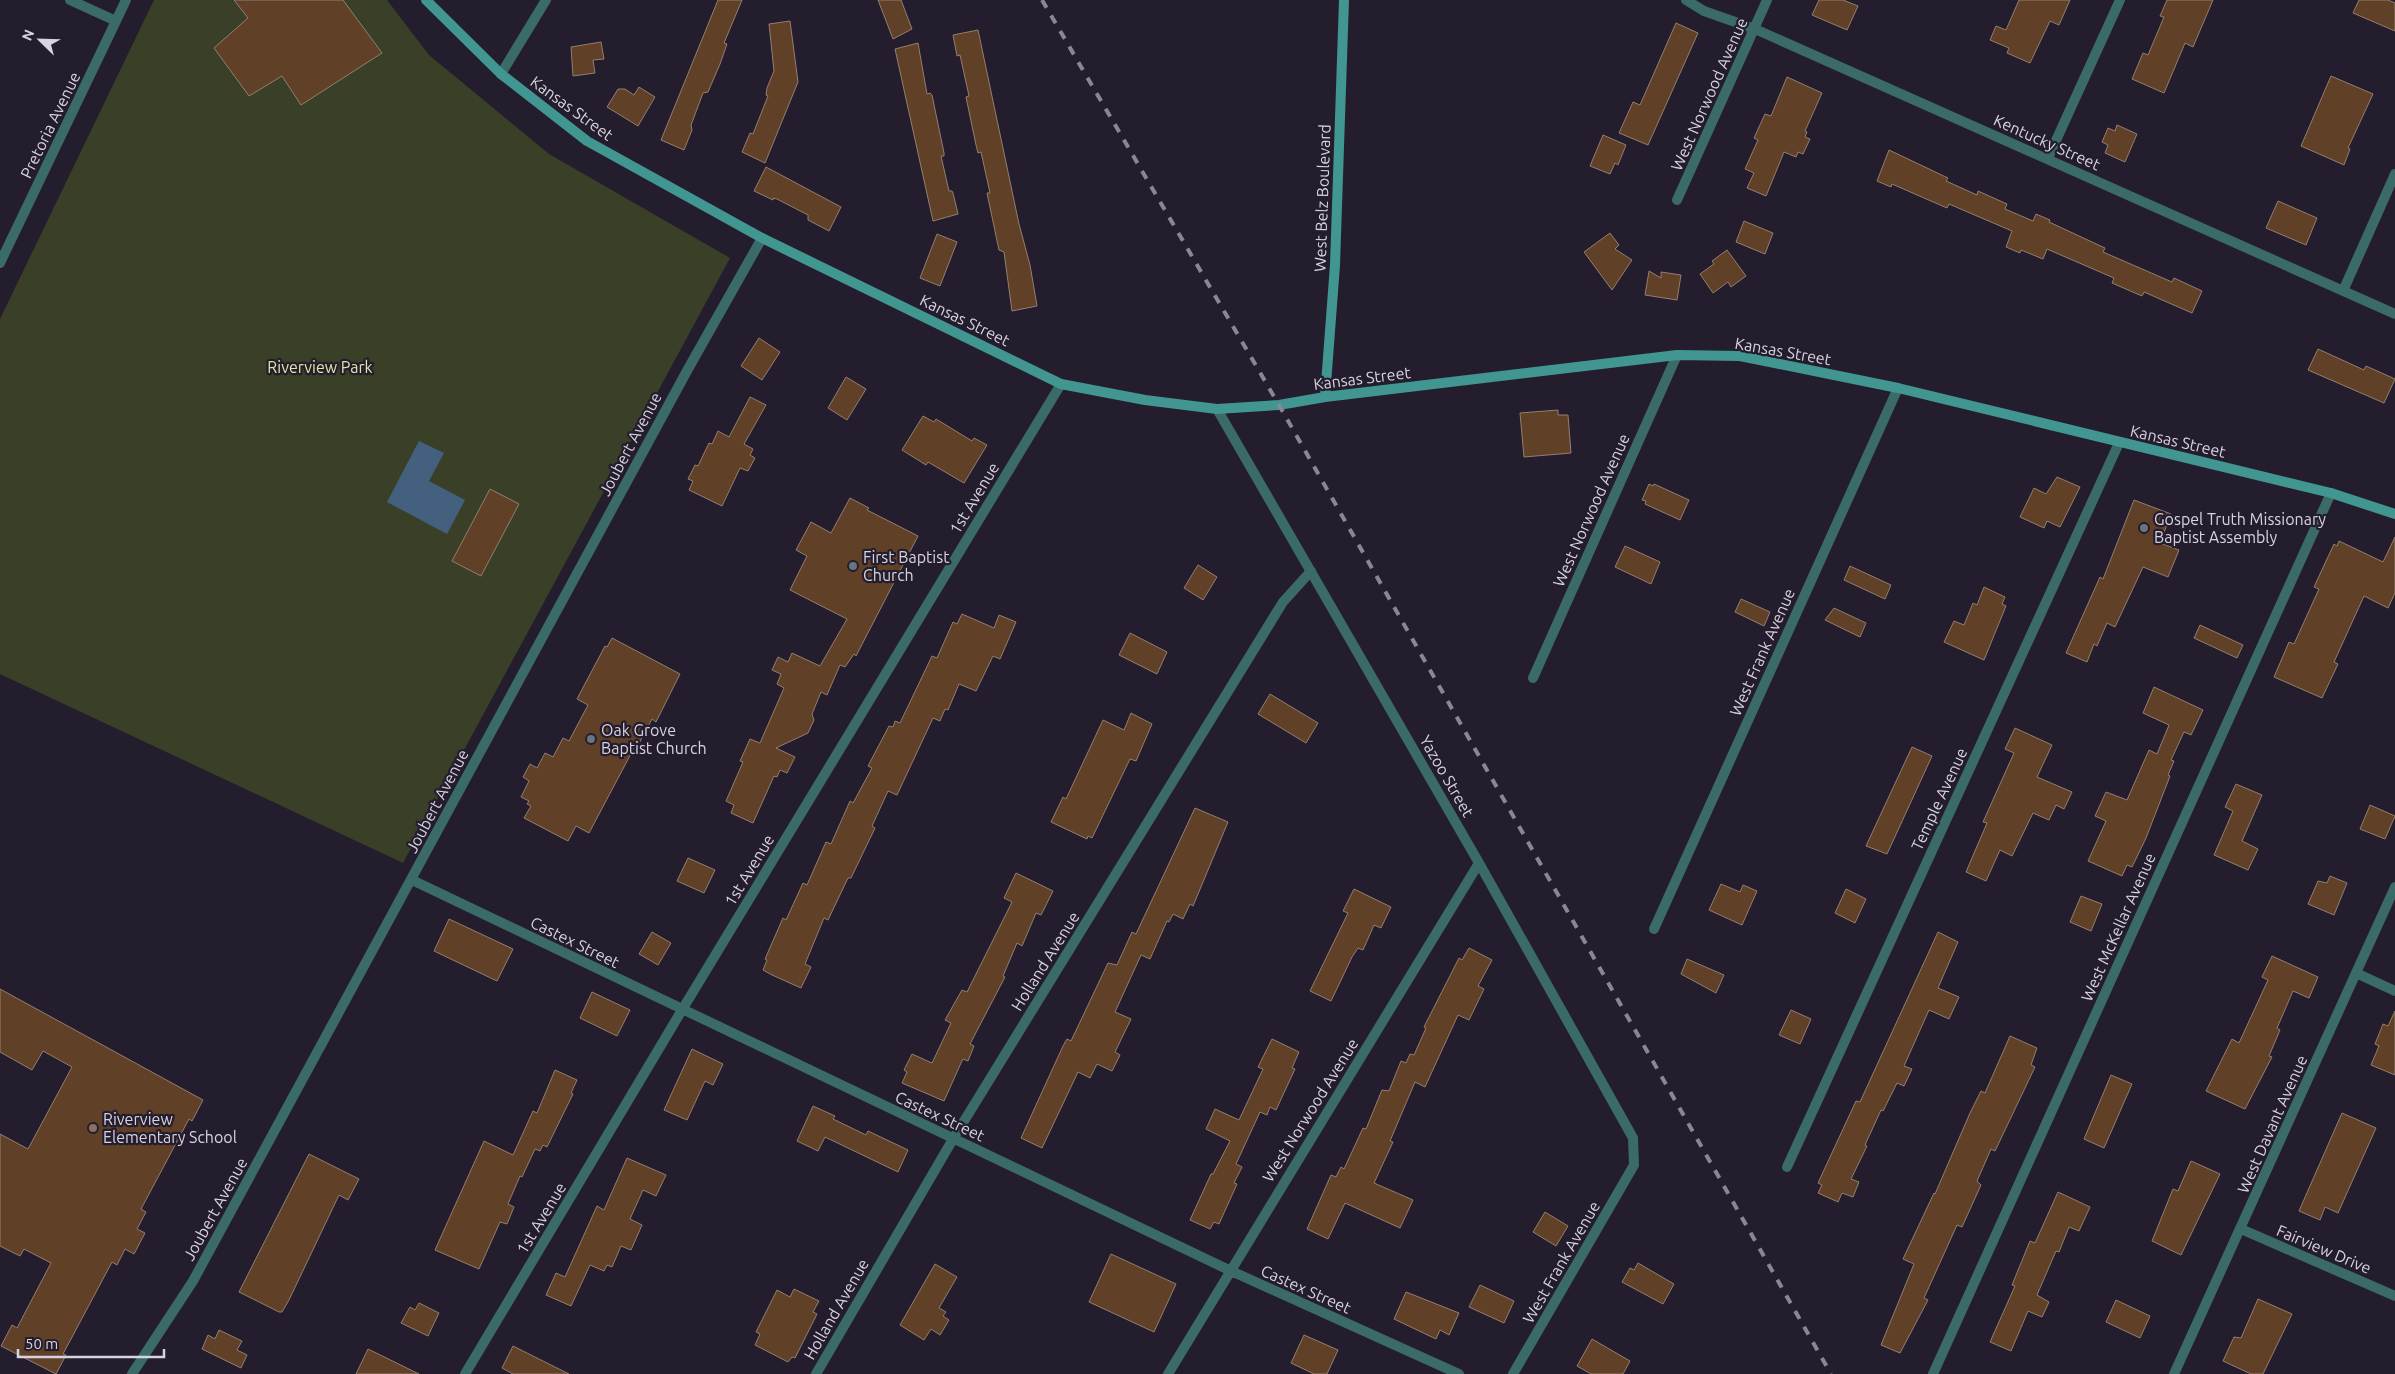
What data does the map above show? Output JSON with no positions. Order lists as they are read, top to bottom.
{
  "streets": {
    "street": [
      "West Norwood Avenue",
      "Kansas Street",
      "Pretoria Avenue",
      "Kentucky Street",
      "West Belz Boulevard",
      "Joubert Avenue",
      "1st Avenue",
      "West Frank Avenue",
      "Yazoo Street",
      "Temple Avenue",
      "West McKellar Avenue",
      "Castex Street",
      "Holland Avenue",
      "West Davant Avenue",
      "Fairview Drive"
    ]
  },
  "crossings": [
    ["West Norwood Avenue", "Kansas Street"],
    ["West Norwood Avenue", "Kentucky Street"],
    ["West Norwood Avenue", "Yazoo Street"],
    ["West Norwood Avenue", "Castex Street"],
    ["Kansas Street", "West Belz Boulevard"],
    ["Kansas Street", "Joubert Avenue"],
    ["Kansas Street", "1st Avenue"],
    ["Kansas Street", "West Frank Avenue"],
    ["Kansas Street", "Yazoo Street"],
    ["Kansas Street", "Temple Avenue"],
    ["Kansas Street", "West McKellar Avenue"],
    ["Joubert Avenue", "Castex Street"],
    ["1st Avenue", "Castex Street"],
    ["West Frank Avenue", "Yazoo Street"],
    ["Yazoo Street", "Holland Avenue"],
    ["Castex Street", "Holland Avenue"],
    ["West Davant Avenue", "Fairview Drive"]
  ],
  "parks": ["Riverview Park"],
  "places": [
    "Gospel Truth Missionary Baptist Assembly",
    "First Baptist Church",
    "Oak Grove Baptist Church",
    "Riverview Elementary School"
  ],
  "scale_bar": "50 m",
  "north": "top left"
}
